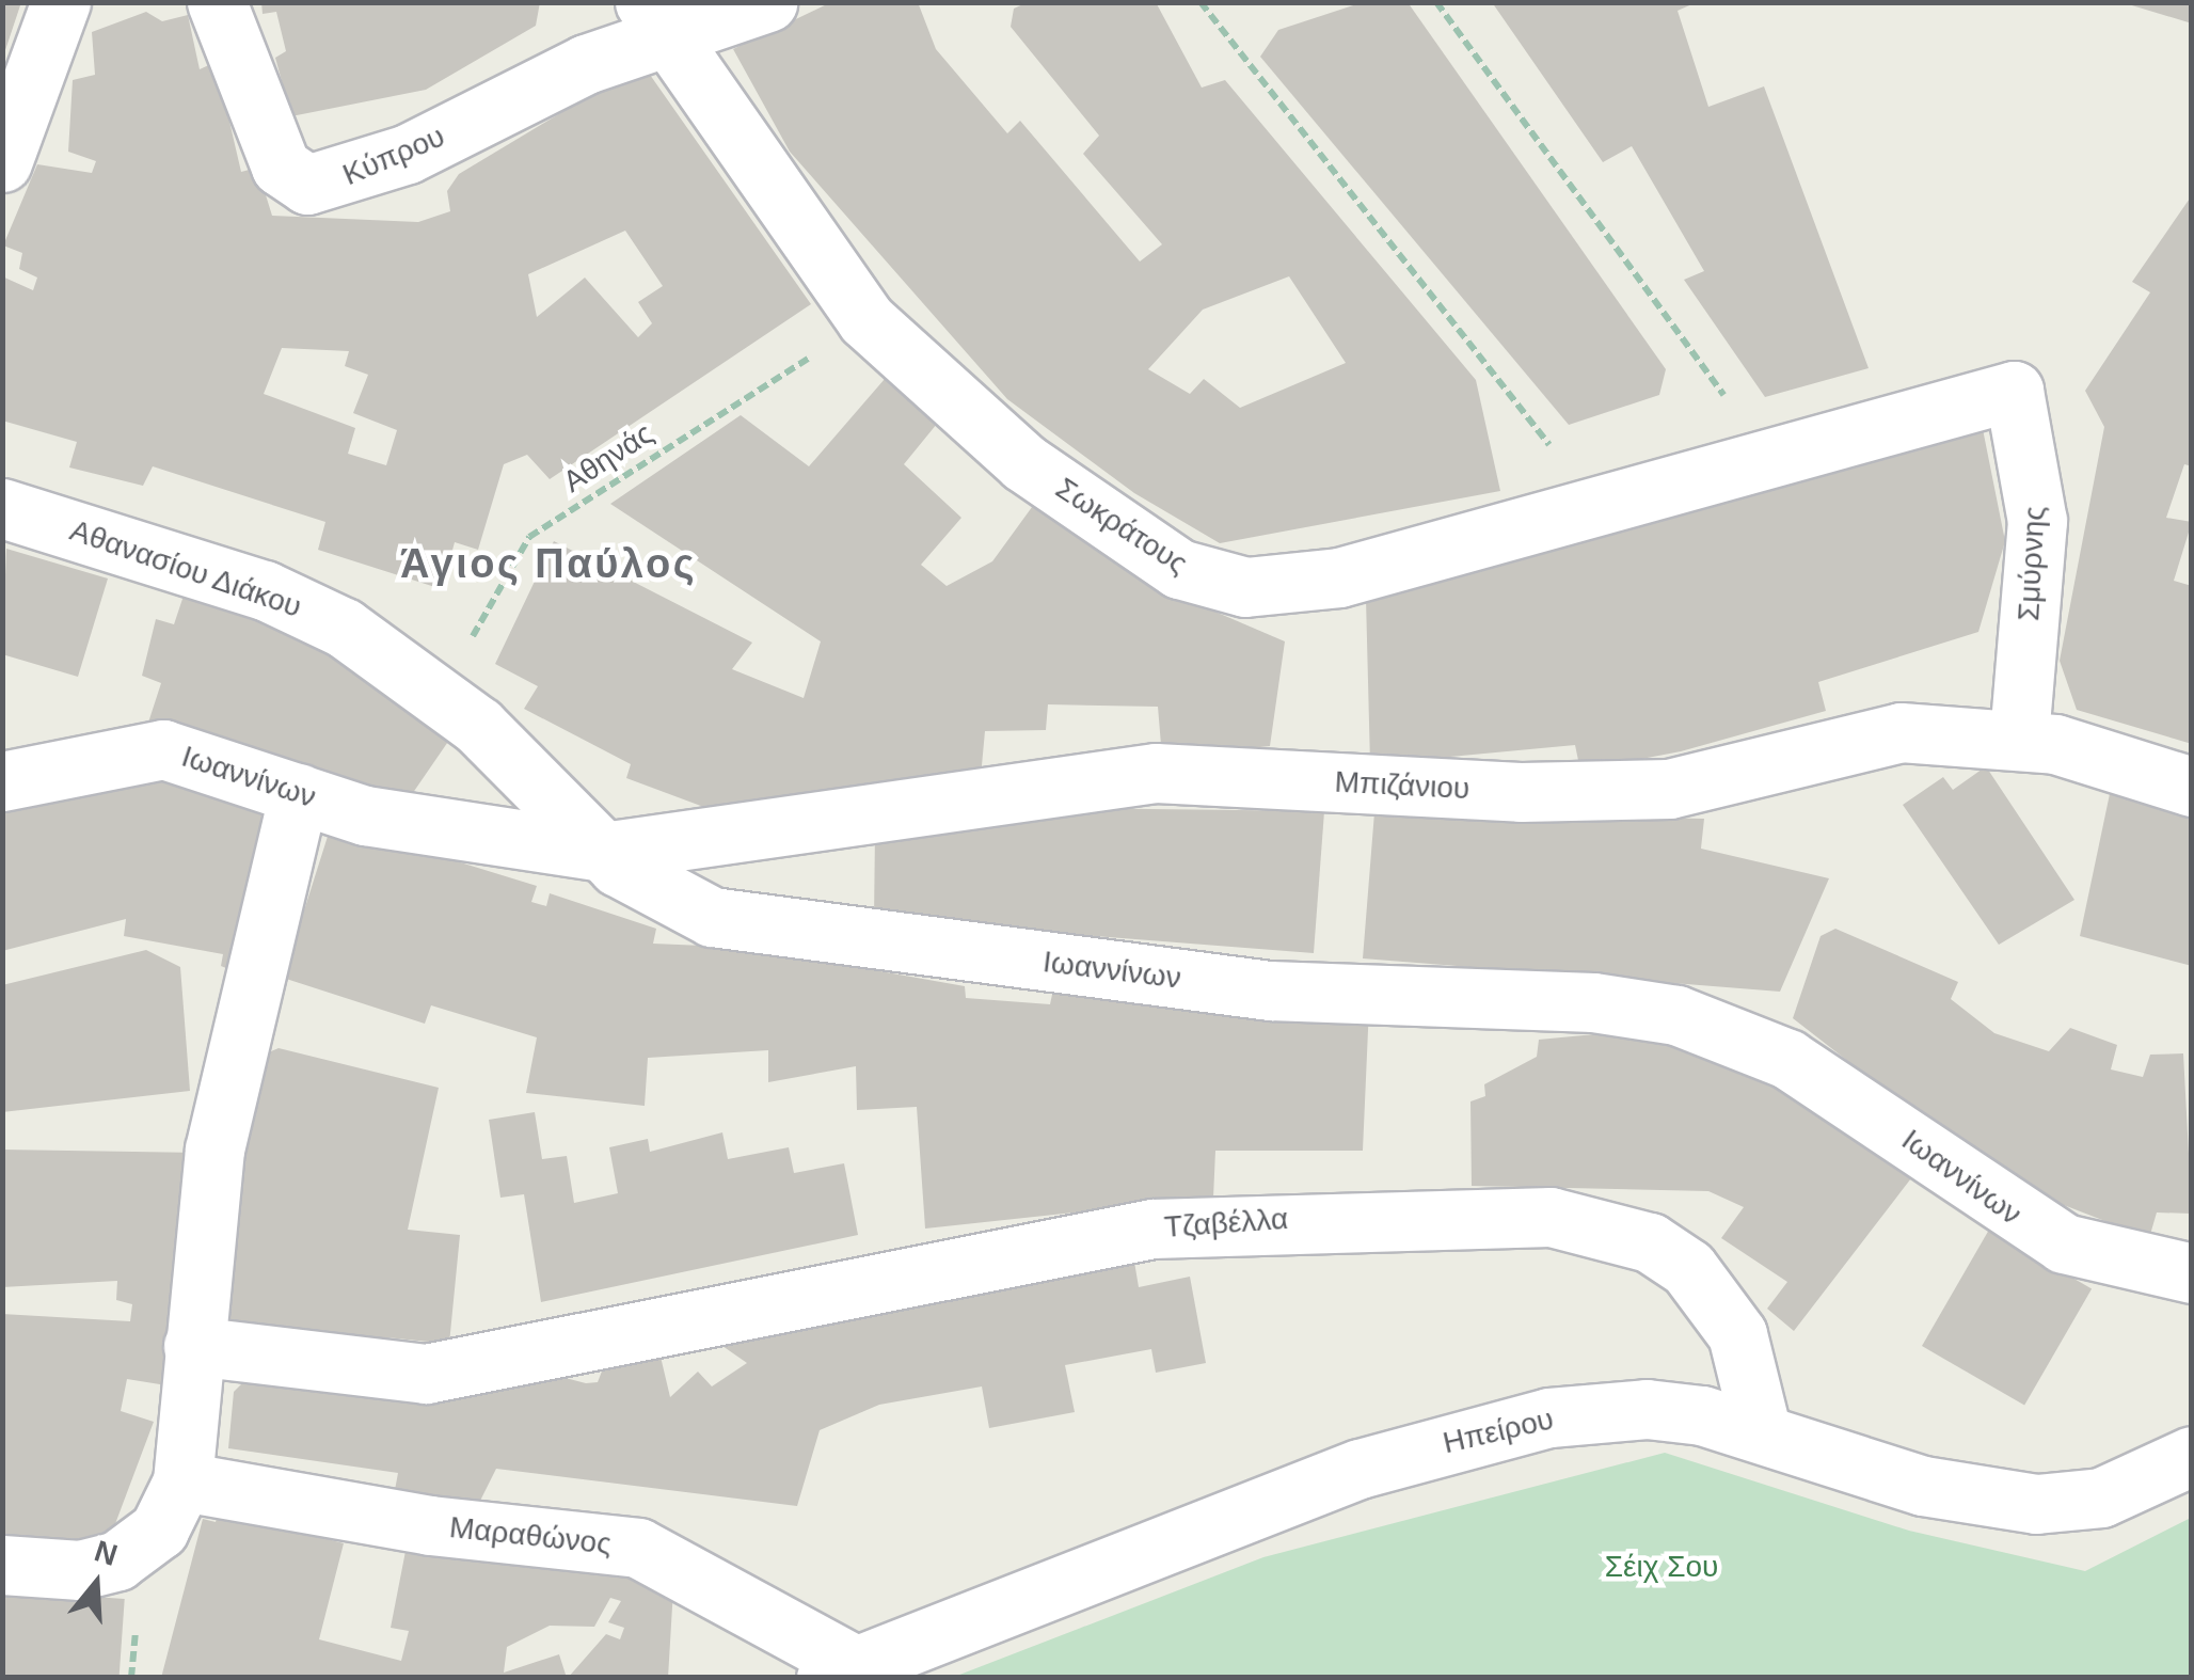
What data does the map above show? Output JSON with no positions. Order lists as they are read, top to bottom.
{
  "streets": {
    "street": [
      "Κύπρου",
      "Σωκράτους",
      "Σμύρνης",
      "Αθανασίου Διάκου",
      "Ιωαννίνων",
      "Μπιζάνιου",
      "Τζαβέλλα",
      "Ηπείρου",
      "Μαραθώνος"
    ],
    "path": ["Αθηνάς"]
  },
  "crossings": [
    ["Κύπρου", "Σωκράτους"],
    ["Αθηνάς", "Σωκράτους"],
    ["Αθηνάς", "Αθανασίου Διάκου"],
    ["Σωκράτους", "Σμύρνης"],
    ["Σμύρνης", "Μπιζάνιου"],
    ["Αθανασίου Διάκου", "Ιωαννίνων"],
    ["Αθανασίου Διάκου", "Μπιζάνιου"],
    ["Ιωαννίνων", "Μπιζάνιου"],
    ["Τζαβέλλα", "Ηπείρου"],
    ["Ηπείρου", "Μαραθώνος"]
  ],
  "districts": ["Άγιος Παύλος"],
  "parks": ["Σέιχ Σου"],
  "north": "top"
}
